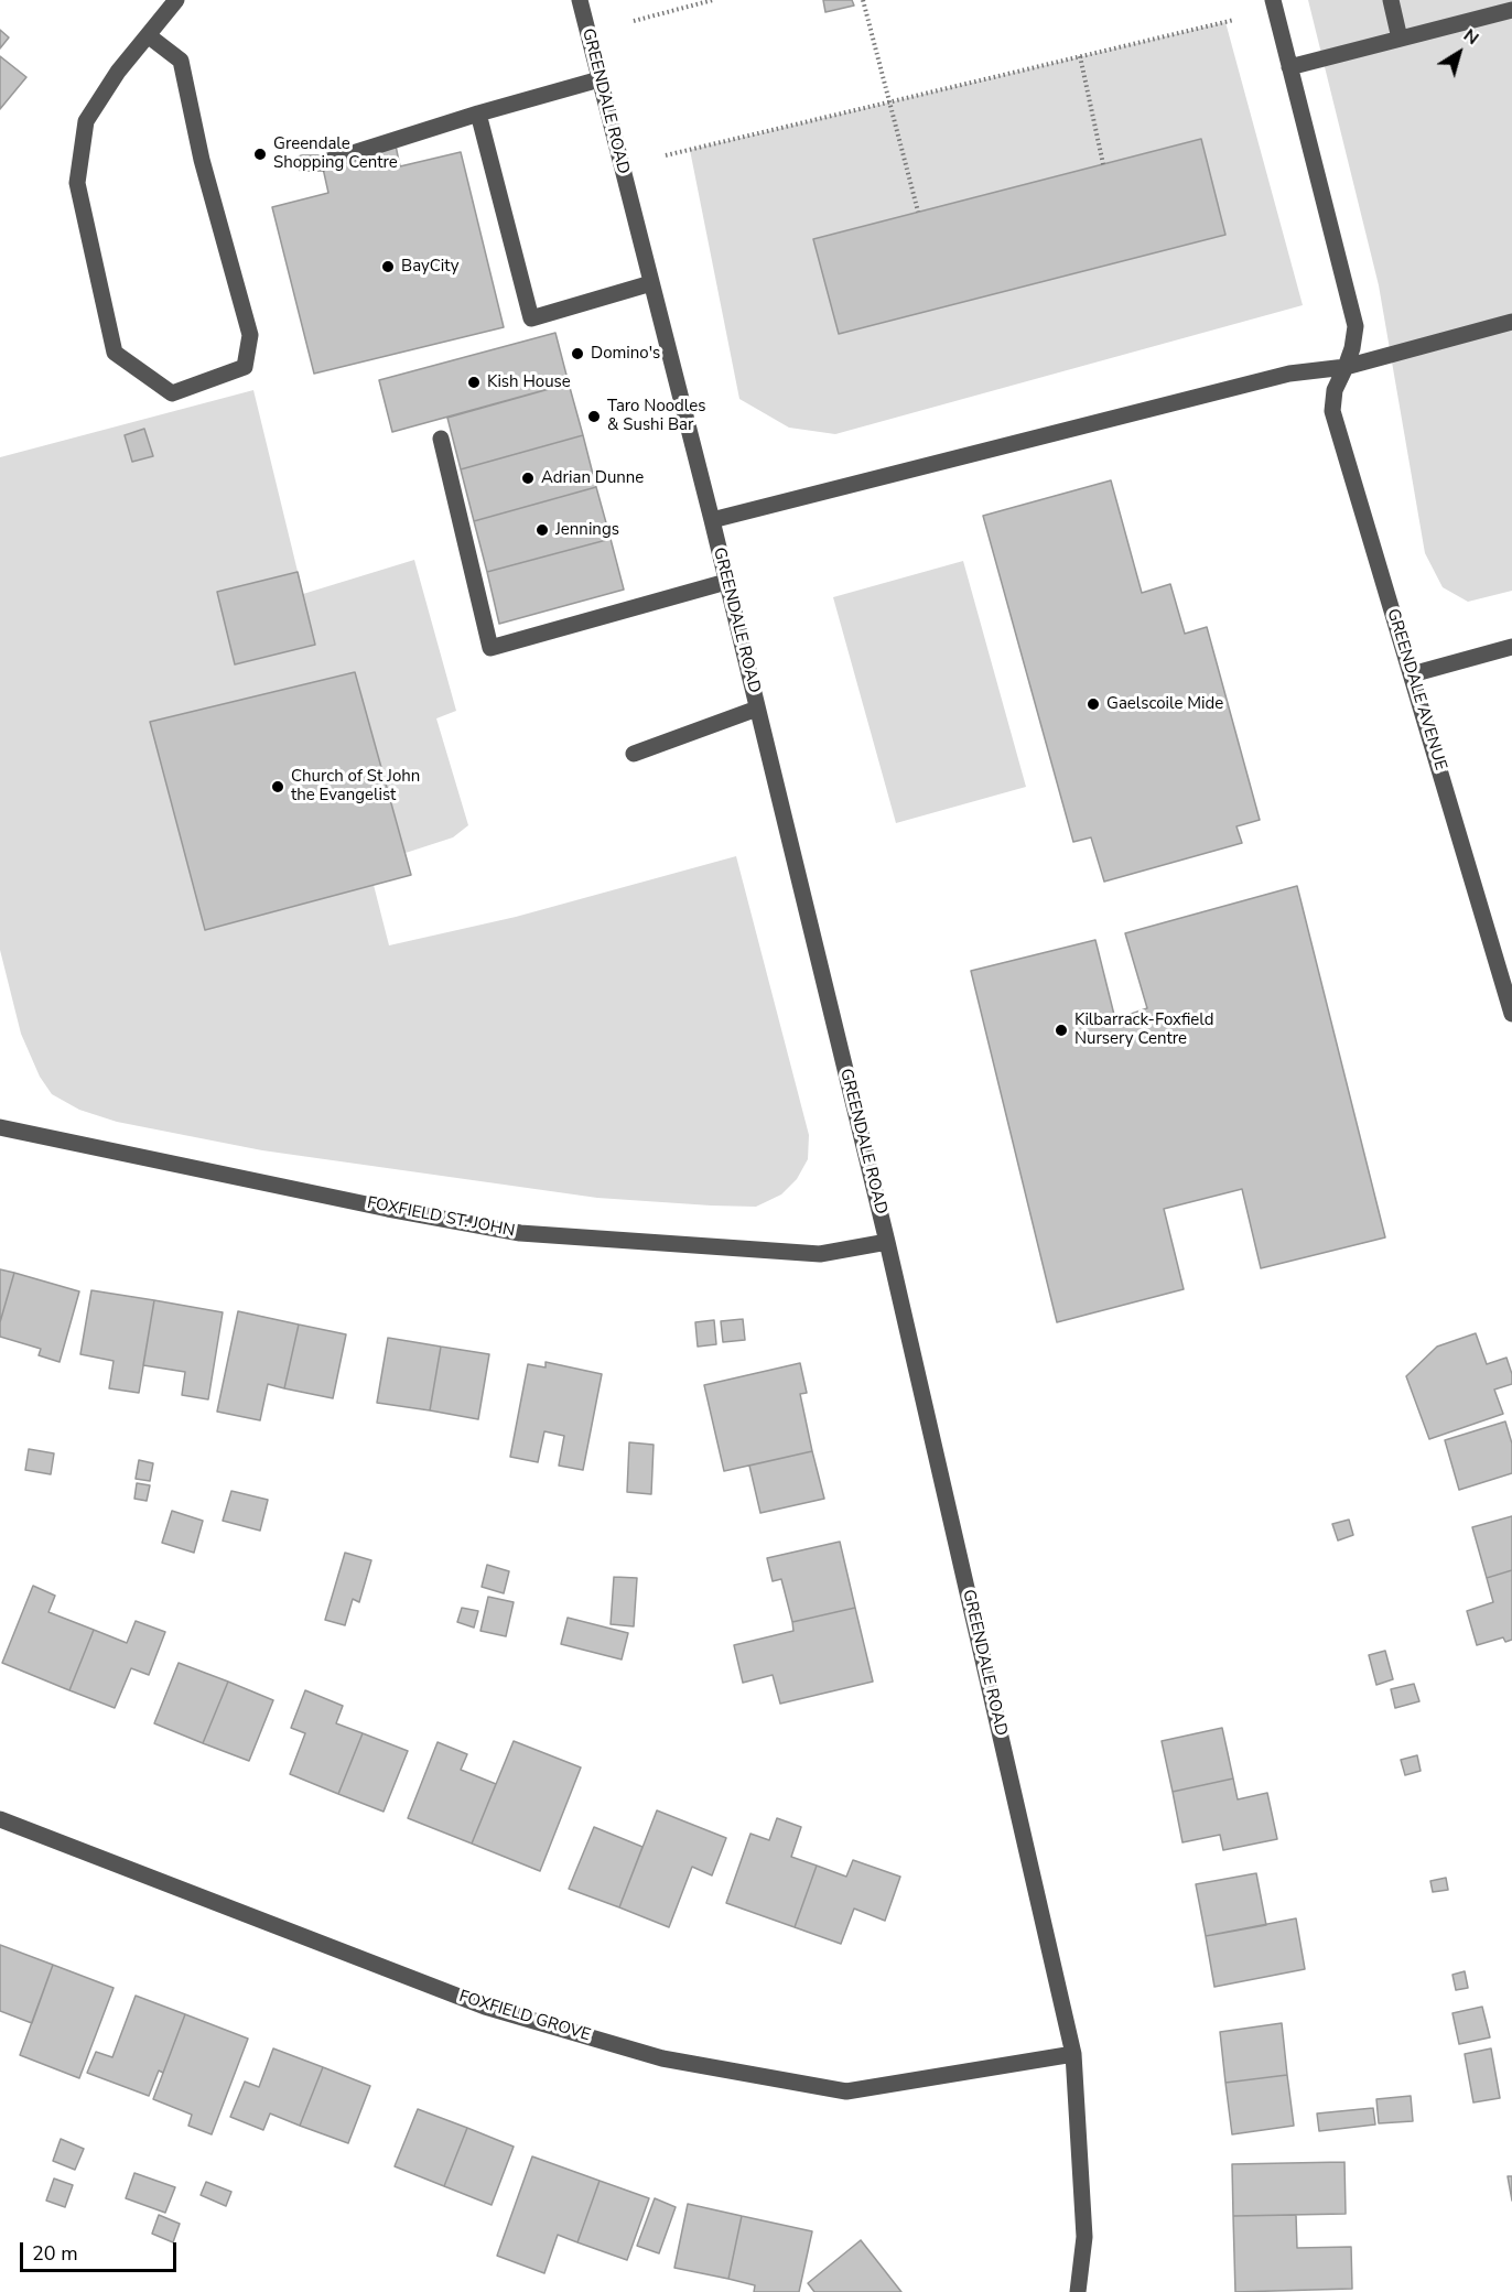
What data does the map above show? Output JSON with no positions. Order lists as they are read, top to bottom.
{
  "streets": {
    "street": [
      "GREENDALE ROAD",
      "GREENDALE AVENUE",
      "FOXFIELD ST. JOHN",
      "FOXFIELD GROVE"
    ]
  },
  "crossings": [
    ["GREENDALE ROAD", "FOXFIELD ST. JOHN"],
    ["GREENDALE ROAD", "FOXFIELD GROVE"]
  ],
  "places": [
    "Greendale Shopping Centre",
    "BayCity",
    "Domino's",
    "Kish House",
    "Taro Noodles & Sushi Bar",
    "Adrian Dunne",
    "Jennings",
    "Gaelscoile Mide",
    "Church of St John the Evangelist",
    "Kilbarrack-Foxfield Nursery Centre"
  ],
  "scale_bar": "20 m",
  "north": "top right"
}
